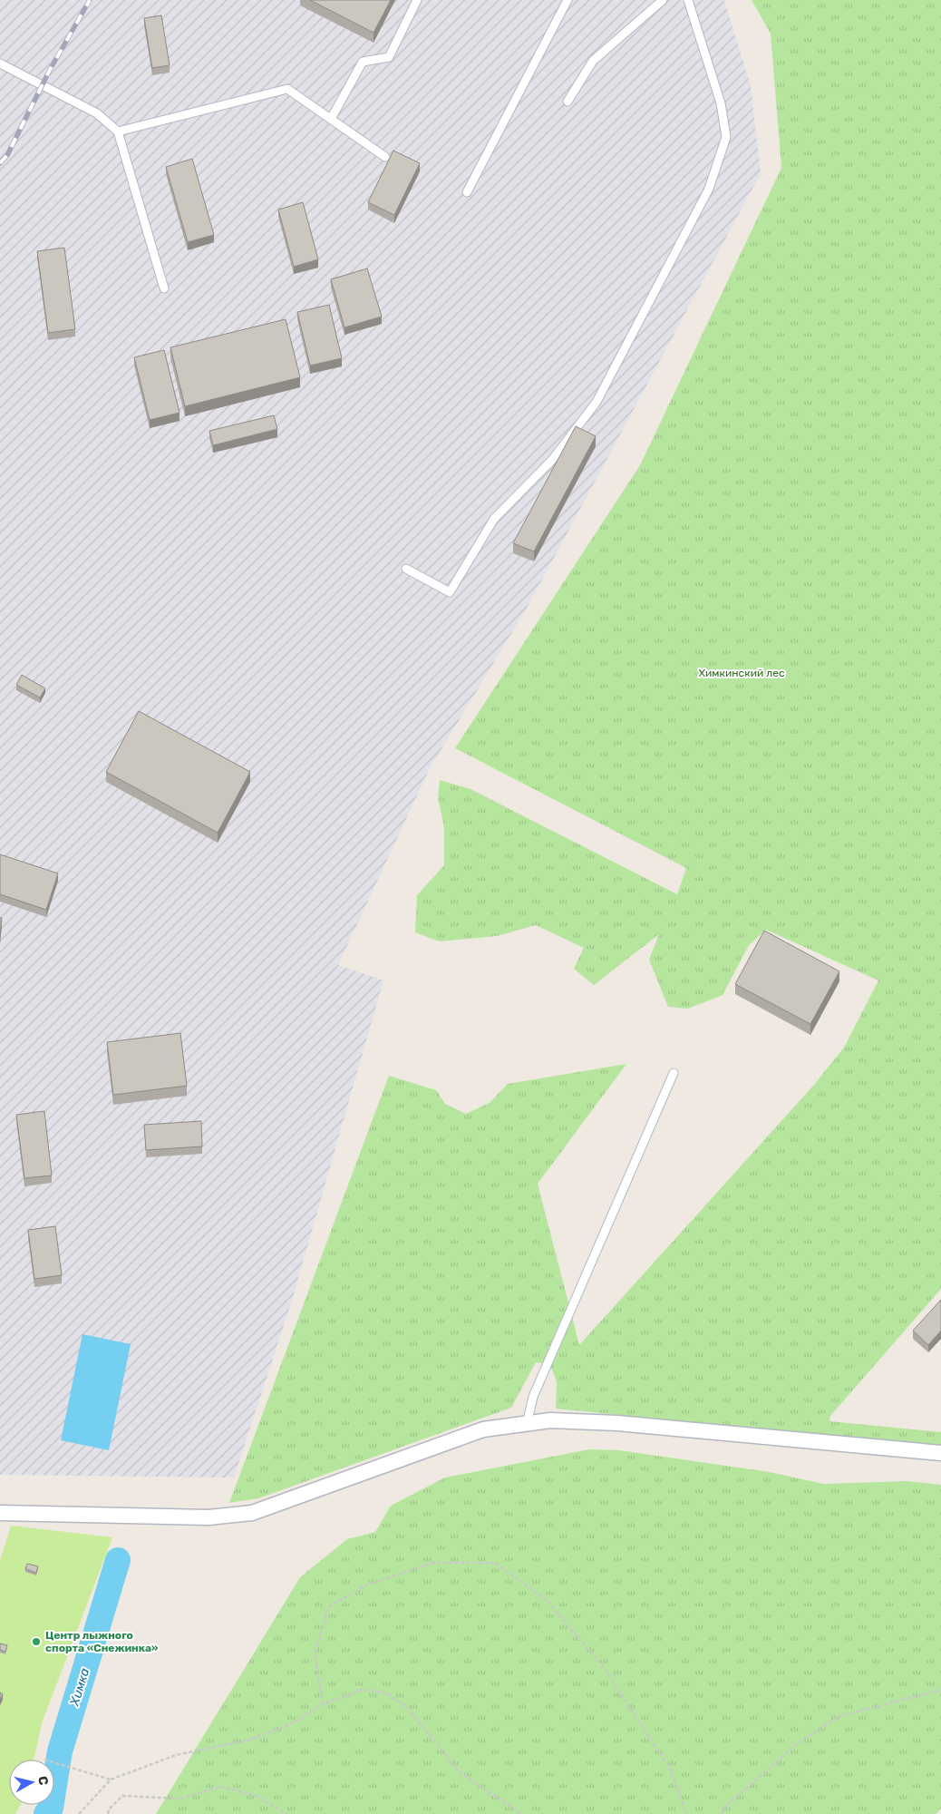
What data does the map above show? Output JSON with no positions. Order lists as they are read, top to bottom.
{
  "water": ["Химка"],
  "parks": ["Химкинский лес"],
  "places": ["Центр лыжного спорта «Снежинка»"],
  "north": "right"
}
